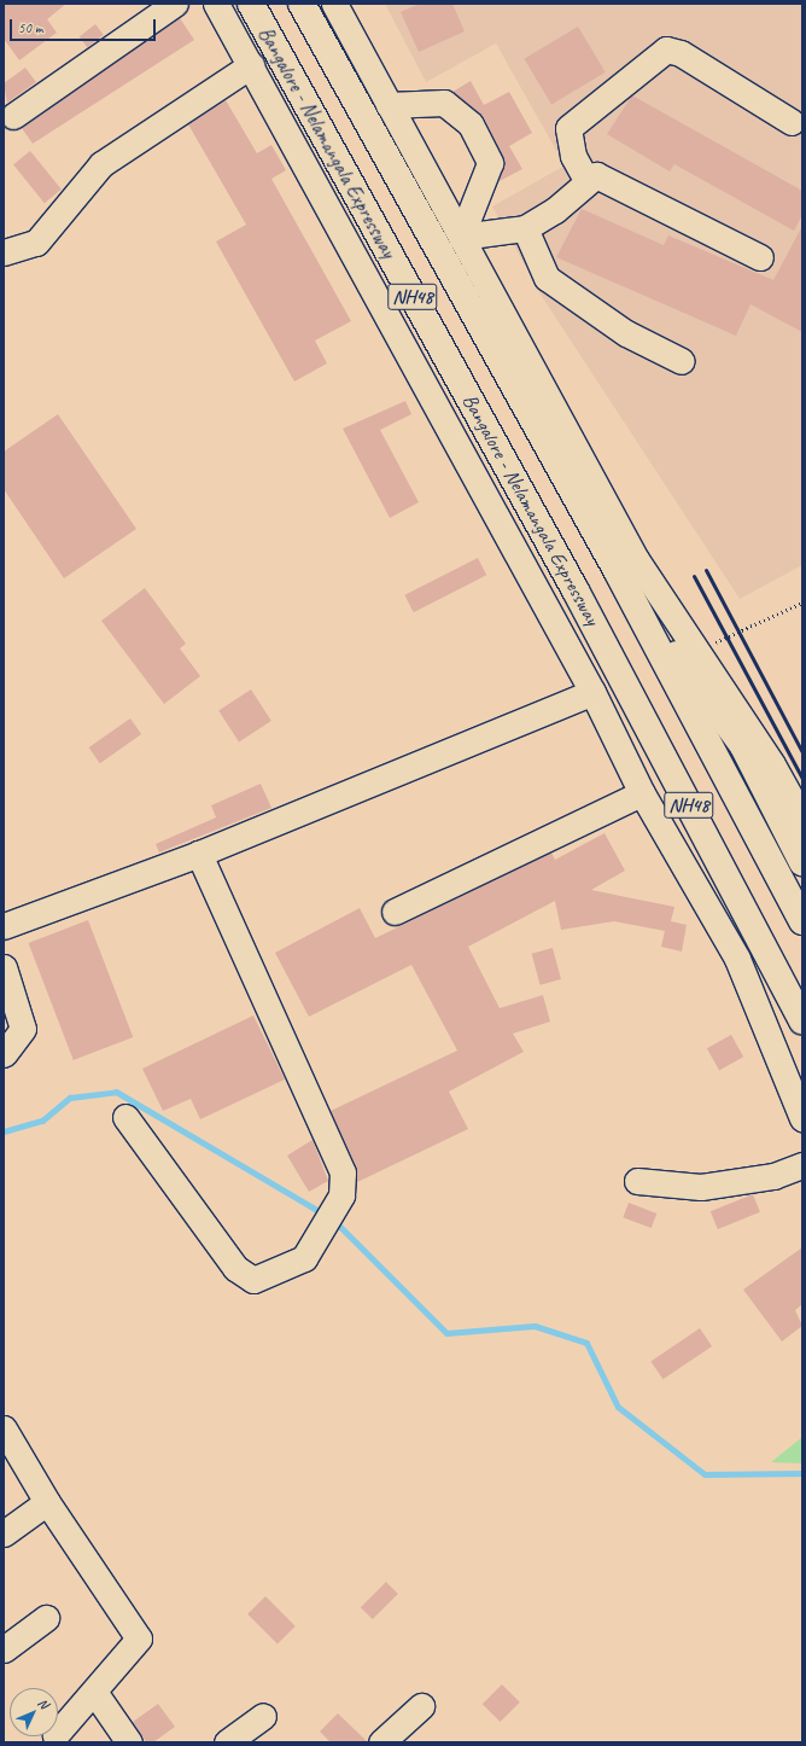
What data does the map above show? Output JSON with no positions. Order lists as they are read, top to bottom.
{
  "streets": {
    "highway": ["Bangalore - Nelamangala Expressway", "NH48"]
  },
  "scale_bar": "50 m",
  "north": "top right"
}
